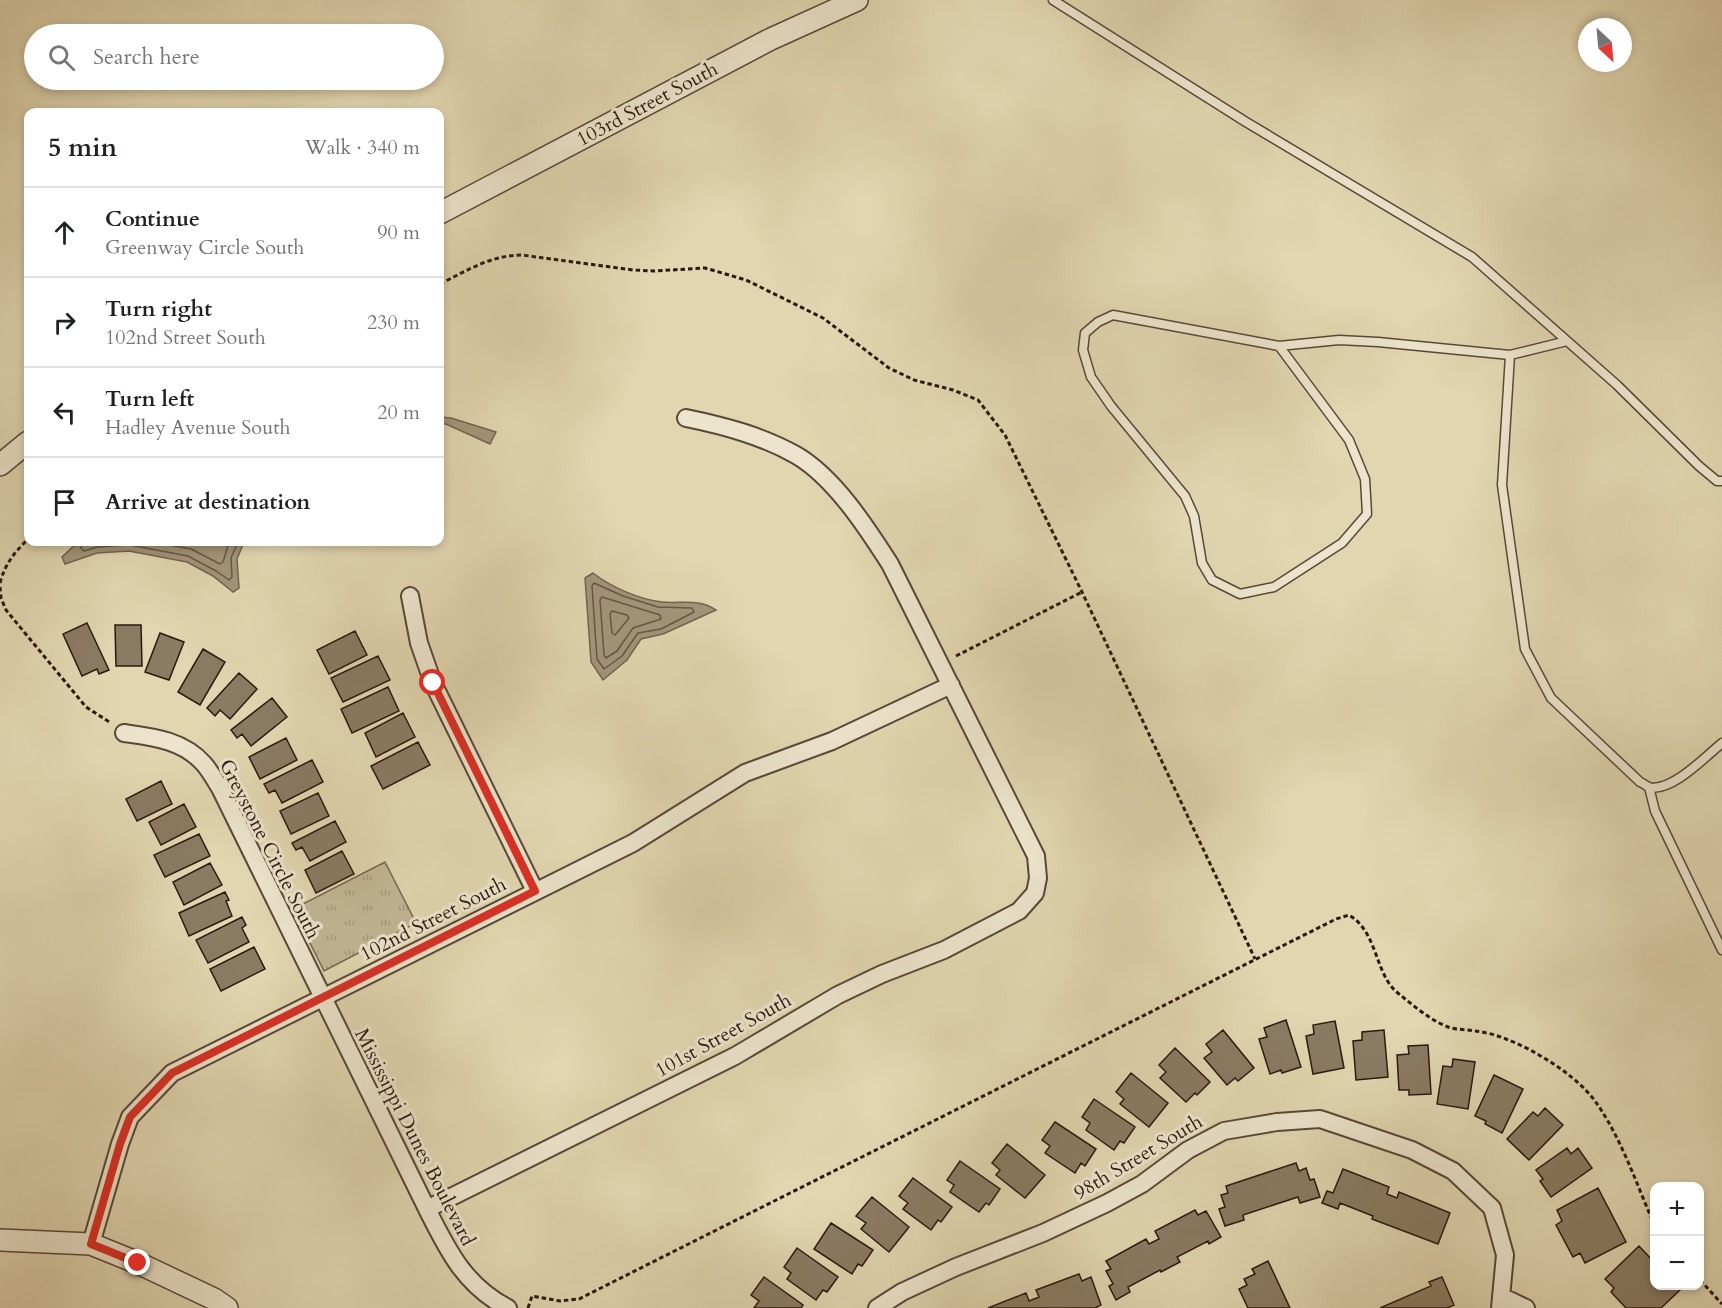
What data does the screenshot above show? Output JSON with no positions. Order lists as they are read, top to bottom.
{
  "streets": {
    "street": [
      "103rd Street South",
      "Greystone Circle South",
      "102nd Street South",
      "101st Street South",
      "Mississippi Dunes Boulevard",
      "98th Street South"
    ]
  },
  "crossings": [
    ["Greystone Circle South", "102nd Street South"],
    ["Greystone Circle South", "Mississippi Dunes Boulevard"],
    ["102nd Street South", "101st Street South"],
    ["102nd Street South", "Mississippi Dunes Boulevard"],
    ["101st Street South", "Mississippi Dunes Boulevard"]
  ],
  "north": "bottom right",
  "page": {
    "search": "Search here",
    "heading": ["5 min", "Walk · 340 m"],
    "list": [
      ["Continue", "Greenway Circle South", "90 m"],
      ["Turn right", "102nd Street South", "230 m"],
      ["Turn left", "Hadley Avenue South", "20 m"],
      "Arrive at destination"
    ],
    "map_buttons": ["+", "−"]
  }
}
